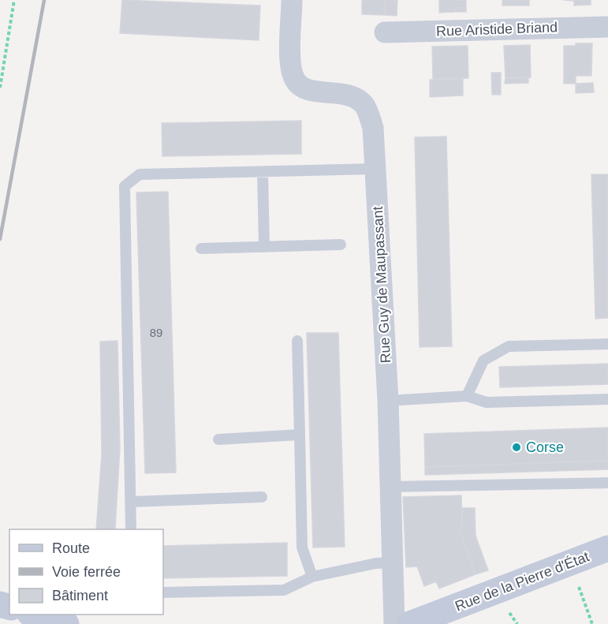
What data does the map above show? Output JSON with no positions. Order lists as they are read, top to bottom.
{
  "streets": {
    "street": ["Rue Aristide Briand", "Rue Guy de Maupassant", "Rue de la Pierre d'État"]
  },
  "places": ["Corse"],
  "house_numbers": ["89"],
  "legend": ["Route", "Voie ferrée", "Bâtiment"]
}
